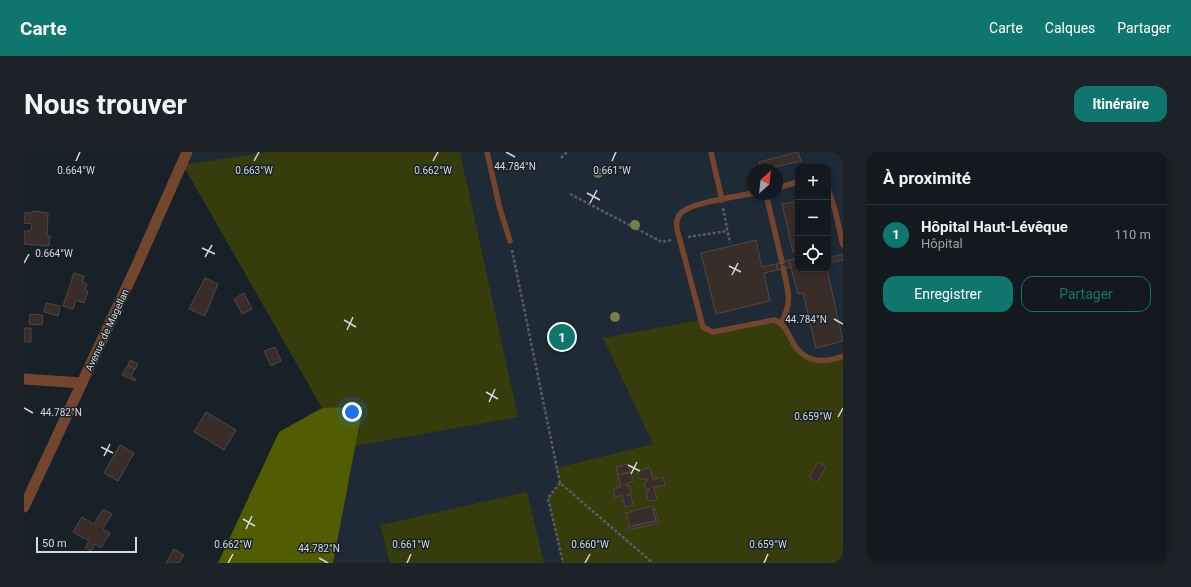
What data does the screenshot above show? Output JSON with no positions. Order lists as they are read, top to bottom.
{
  "streets": {
    "street": ["Avenue de Magellan"]
  },
  "scale_bar": "50 m",
  "north": "top right",
  "page": {
    "header": "Carte",
    "nav": ["Carte", "Calques", "Partager"],
    "buttons": [
      "Itinéraire",
      ["Enregistrer", "Partager"]
    ],
    "title": "Nous trouver",
    "heading": "À proximité",
    "map_buttons": ["+", "−"],
    "list": [
      {
        "mark": "1",
        "name": "Hôpital Haut-Lévêque",
        "note": "Hôpital",
        "value": "110 m"
      }
    ],
    "pins": "1",
    "scale": "50 m"
  },
  "coordinates": [
    "44.784°N",
    "0.664°W",
    "0.663°W",
    "0.662°W",
    "0.661°W",
    "44.782°N",
    "0.659°W",
    "0.660°W"
  ]
}
